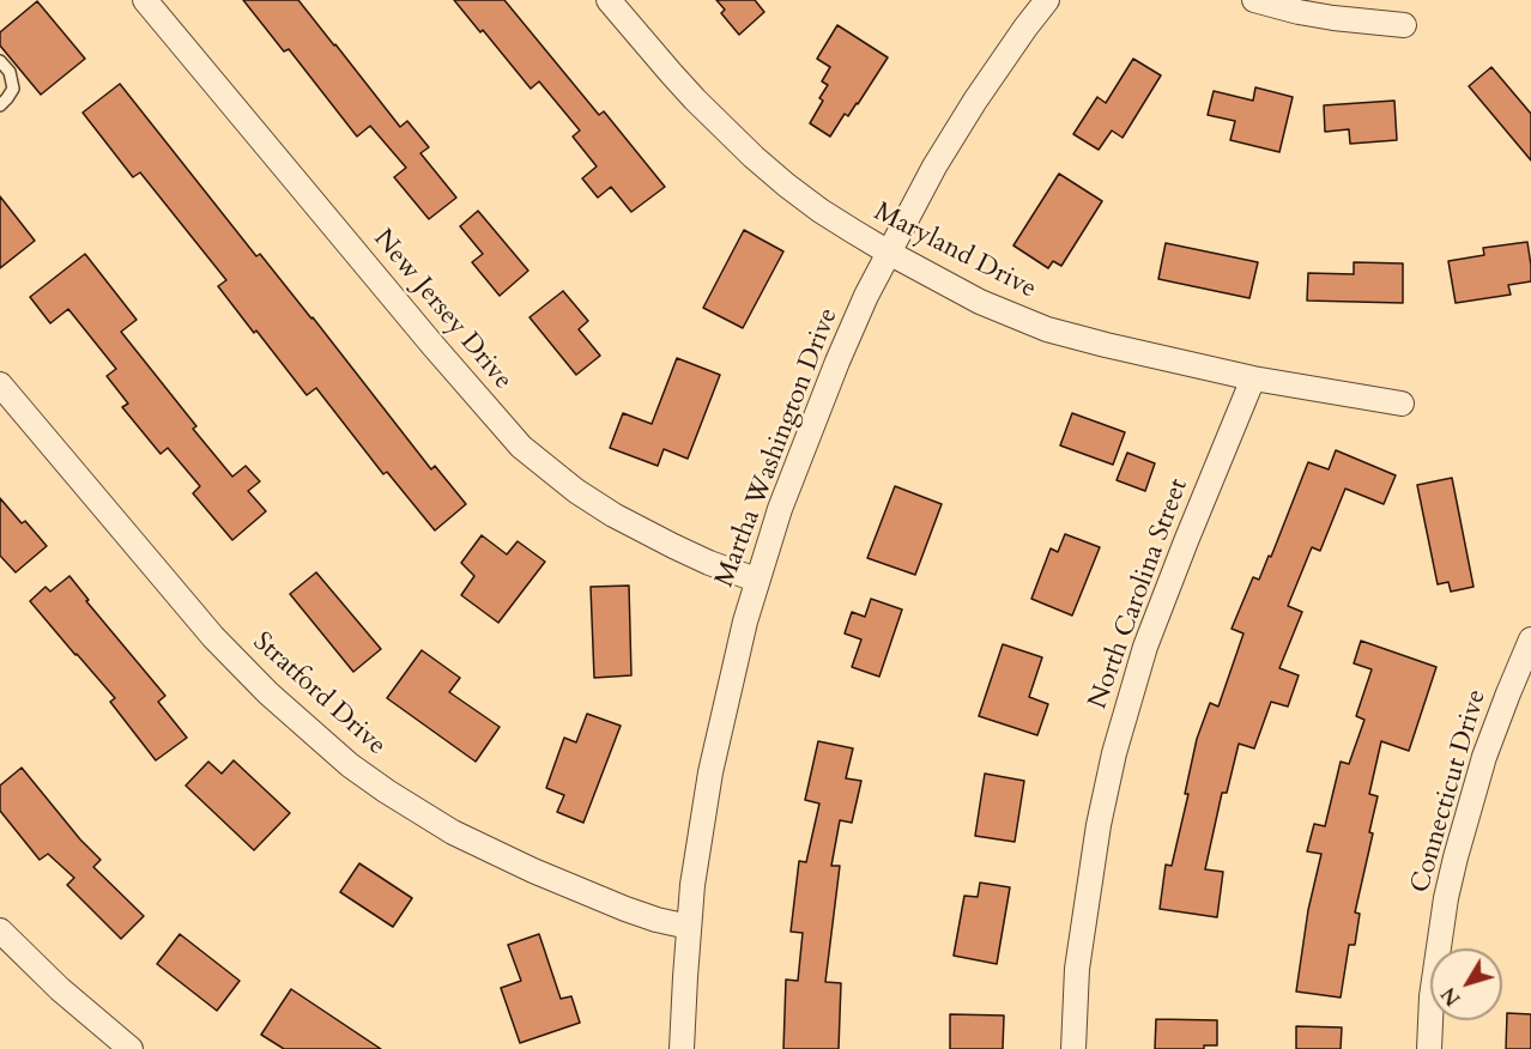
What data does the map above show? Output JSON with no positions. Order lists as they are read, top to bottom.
{
  "streets": {
    "street": [
      "Maryland Drive",
      "New Jersey Drive",
      "Martha Washington Drive",
      "North Carolina Street",
      "Stratford Drive",
      "Connecticut Drive"
    ]
  },
  "crossings": [
    ["Maryland Drive", "Martha Washington Drive"],
    ["Maryland Drive", "North Carolina Street"],
    ["New Jersey Drive", "Martha Washington Drive"],
    ["Martha Washington Drive", "Stratford Drive"]
  ],
  "north": "bottom left"
}
